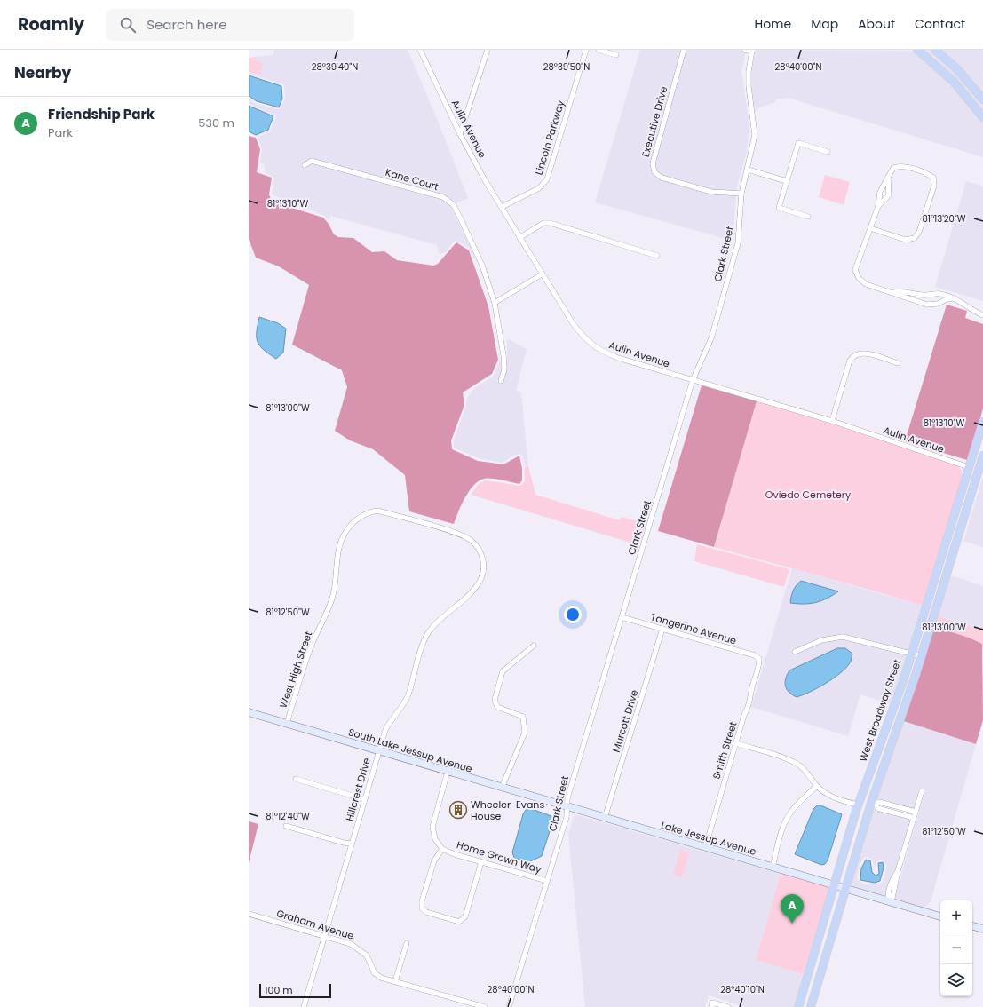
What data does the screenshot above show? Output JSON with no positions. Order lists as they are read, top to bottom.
{
  "streets": {
    "main road": ["West Broadway Street"],
    "street": [
      "Executive Drive",
      "Aulin Avenue",
      "Lincoln Parkway",
      "Kane Court",
      "Clark Street",
      "Tangerine Avenue",
      "West High Street",
      "Murcott Drive",
      "South Lake Jessup Avenue",
      "Smith Street",
      "Hillcrest Drive",
      "Lake Jessup Avenue",
      "Home Grown Way",
      "Graham Avenue"
    ]
  },
  "crossings": [
    ["Executive Drive", "Clark Street"],
    ["Aulin Avenue", "Lincoln Parkway"],
    ["Aulin Avenue", "Clark Street"],
    ["Aulin Avenue", "West Broadway Street"],
    ["Clark Street", "Tangerine Avenue"],
    ["Clark Street", "South Lake Jessup Avenue"],
    ["Clark Street", "Lake Jessup Avenue"],
    ["Clark Street", "Home Grown Way"],
    ["Tangerine Avenue", "Murcott Drive"],
    ["Tangerine Avenue", "Smith Street"],
    ["West High Street", "South Lake Jessup Avenue"],
    ["West High Street", "Hillcrest Drive"],
    ["West Broadway Street", "Lake Jessup Avenue"],
    ["Murcott Drive", "Lake Jessup Avenue"],
    ["South Lake Jessup Avenue", "Hillcrest Drive"],
    ["South Lake Jessup Avenue", "Lake Jessup Avenue"],
    ["South Lake Jessup Avenue", "Home Grown Way"],
    ["Smith Street", "Lake Jessup Avenue"],
    ["Hillcrest Drive", "Graham Avenue"]
  ],
  "parks": ["Oviedo Cemetery"],
  "places": {
    "building": ["Wheeler-Evans House"]
  },
  "scale_bar": "100 m",
  "page": {
    "header": "Roamly",
    "search": "Search here",
    "nav": [
      "Home",
      "Map",
      "About",
      "Contact"
    ],
    "heading": "Nearby",
    "list": [
      {
        "mark": "A",
        "name": "Friendship Park",
        "note": "Park",
        "value": "530 m"
      }
    ],
    "pins": "A",
    "map_buttons": ["+", "−"],
    "scale": "100 m"
  },
  "coordinates": [
    "28°39'40\"N",
    "28°39'50\"N",
    "28°40'00\"N",
    "81°13'10\"W",
    "81°13'20\"W",
    "81°13'00\"W",
    "81°12'50\"W",
    "81°12'40\"W",
    "28°40'10\"N"
  ]
}
